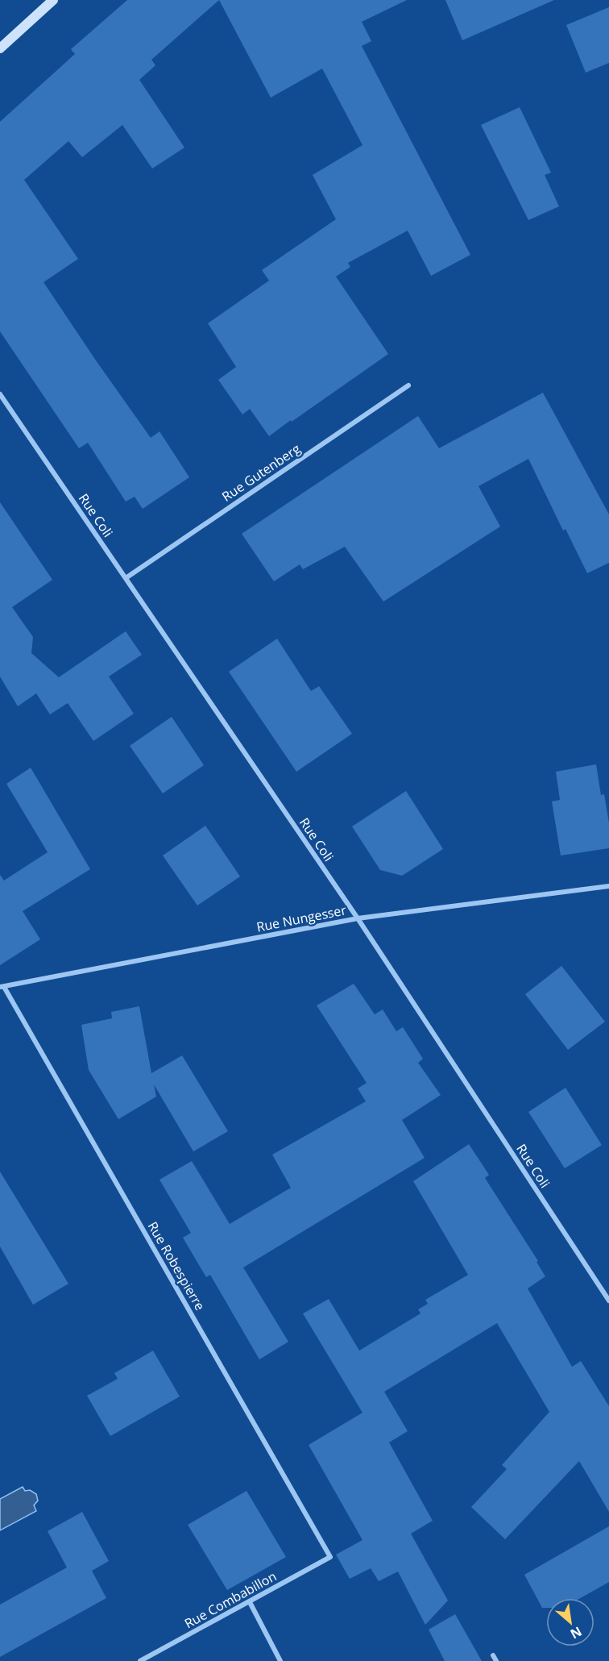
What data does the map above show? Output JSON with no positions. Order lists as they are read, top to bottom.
{
  "streets": {
    "street": [
      "Rue Gutenberg",
      "Rue Coli",
      "Rue Nungesser",
      "Rue Robespierre",
      "Rue Combabillon"
    ]
  },
  "crossings": [
    ["Rue Gutenberg", "Rue Coli"],
    ["Rue Coli", "Rue Nungesser"],
    ["Rue Nungesser", "Rue Robespierre"],
    ["Rue Robespierre", "Rue Combabillon"]
  ],
  "north": "bottom right"
}
